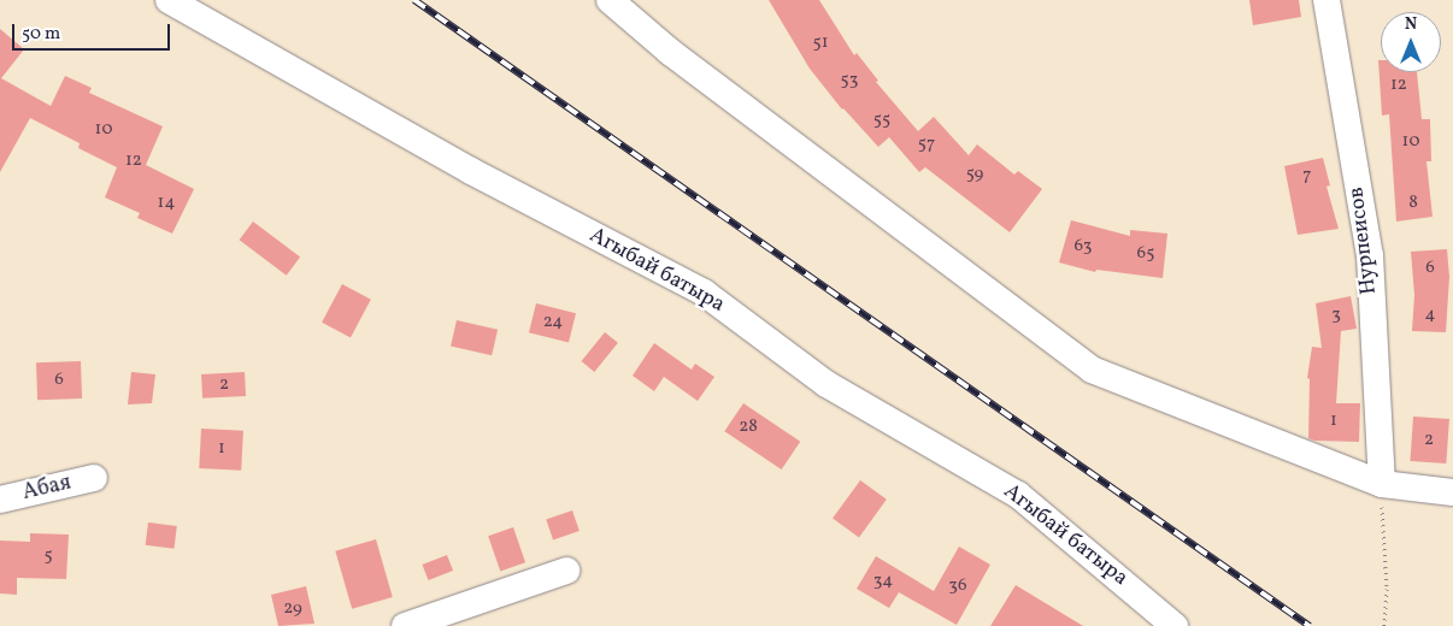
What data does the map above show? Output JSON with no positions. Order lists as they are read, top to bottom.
{
  "streets": {
    "street": ["Нурпеисов", "Агыбай батыра", "Абая"]
  },
  "house_numbers": [
    "51",
    "53",
    "12",
    "55",
    "10",
    "10",
    "57",
    "12",
    "59",
    "7",
    "14",
    "8",
    "63",
    "65",
    "6",
    "3",
    "4",
    "24",
    "6",
    "2",
    "1",
    "28",
    "2",
    "1",
    "5",
    "34",
    "36",
    "29"
  ],
  "scale_bar": "50 m",
  "north": "top"
}
